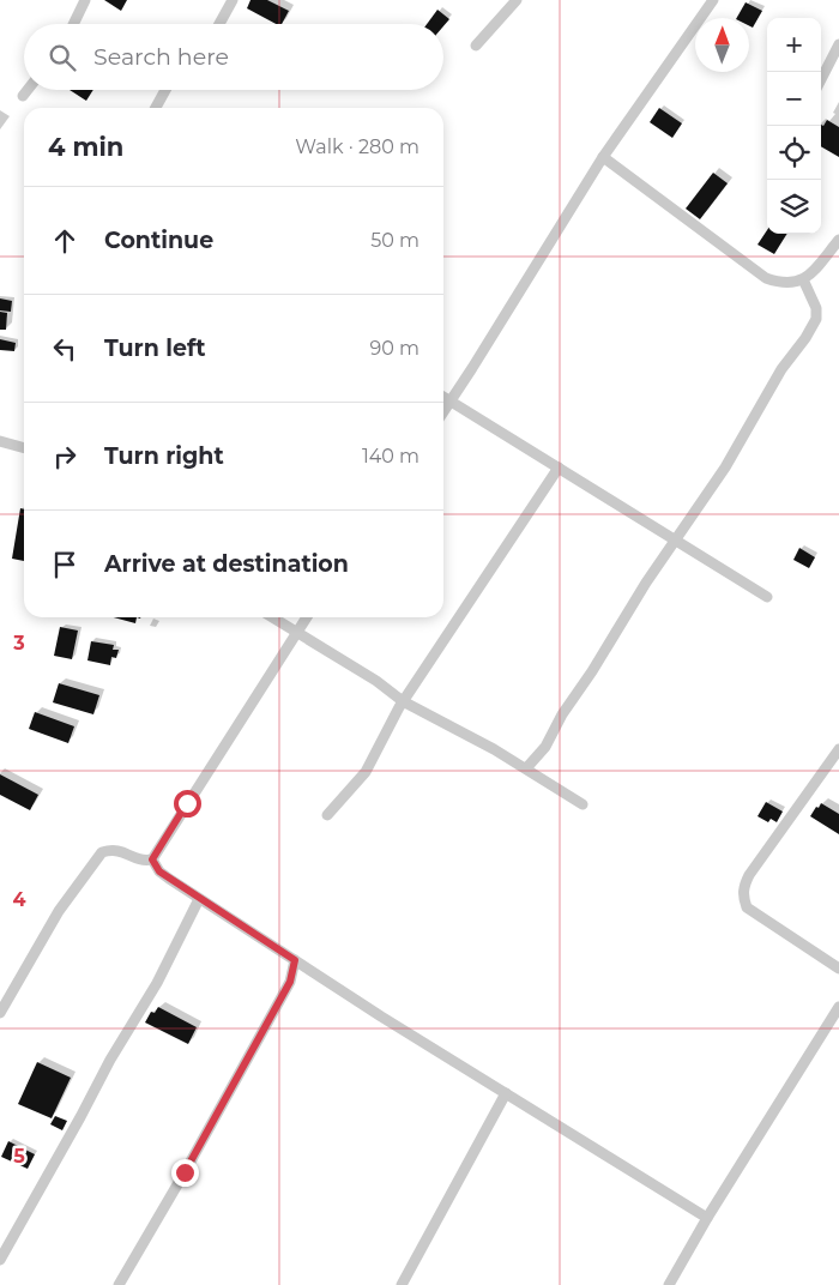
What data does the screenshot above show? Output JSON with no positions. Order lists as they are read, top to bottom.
{
  "north": "top",
  "page": {
    "map_buttons": ["+", "−"],
    "search": "Search here",
    "heading": ["4 min", "Walk · 280 m"],
    "list": [
      ["Continue", "50 m"],
      ["Turn left", "90 m"],
      ["Turn right", "140 m"],
      "Arrive at destination"
    ]
  },
  "grid": {
    "rows": ["3", "4", "5"]
  }
}
